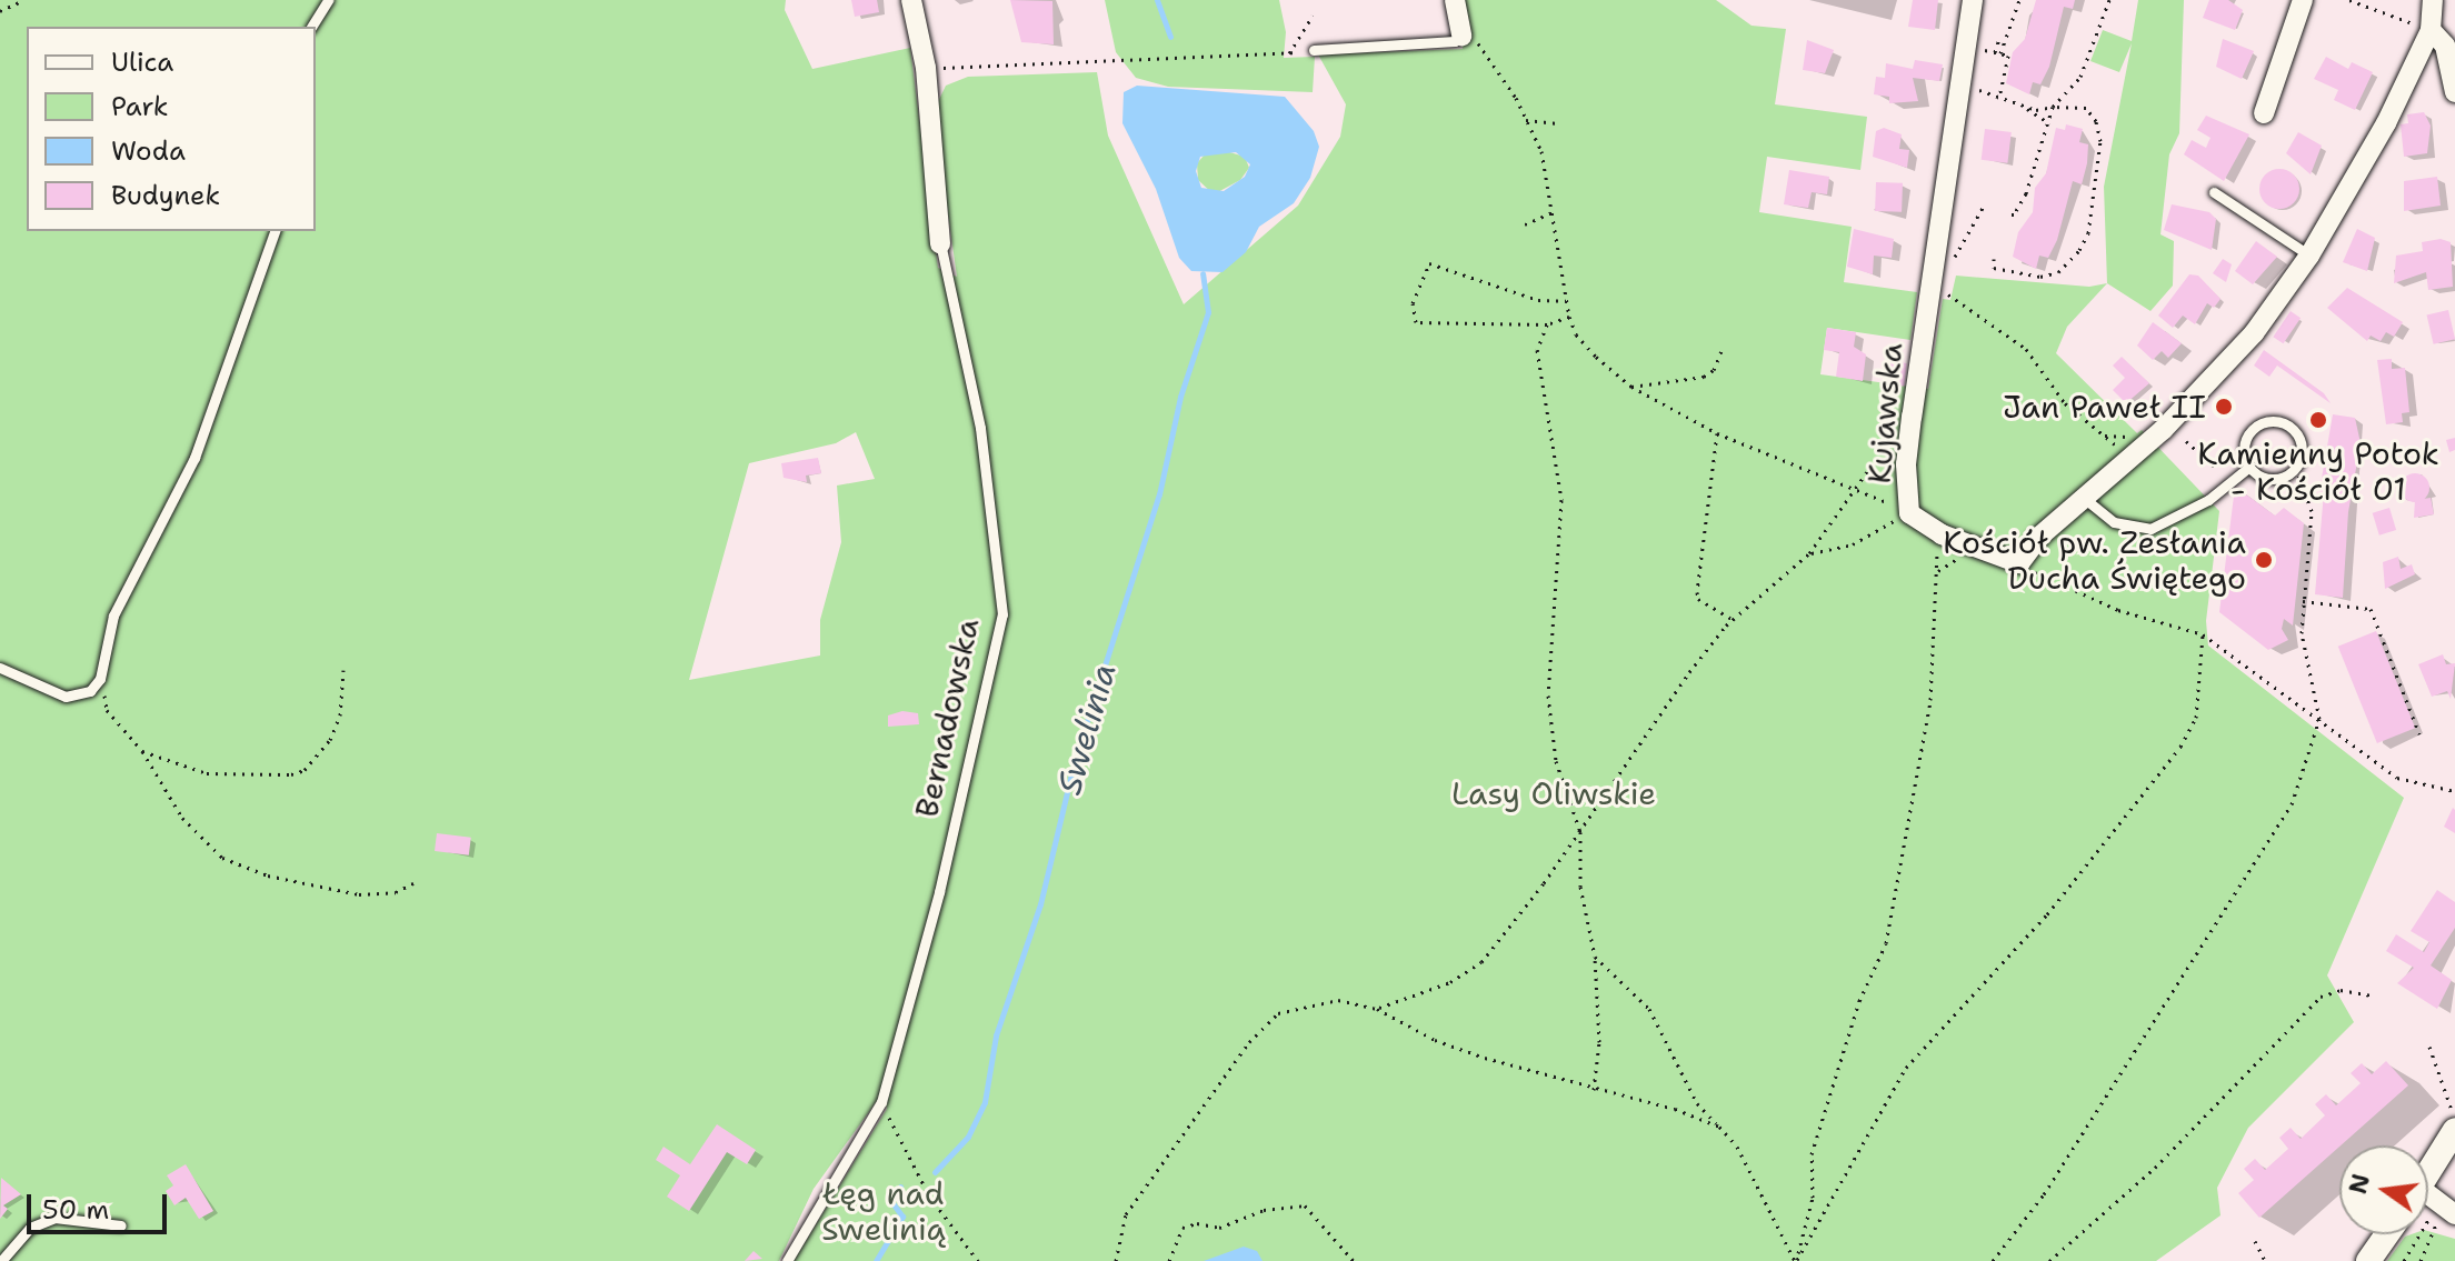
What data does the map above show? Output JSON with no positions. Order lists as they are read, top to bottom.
{
  "streets": {
    "street": ["Kujawska", "Bernadowska"]
  },
  "water": ["Swelinia"],
  "parks": ["Lasy Oliwskie", "Łęg nad Swelinią"],
  "places": ["Jan Paweł II", "Kamienny Potok - Kościół 01", "Kościół pw. Zesłania Ducha Świętego"],
  "legend": [
    "Ulica",
    "Park",
    "Woda",
    "Budynek"
  ],
  "scale_bar": "50 m",
  "north": "left"
}
